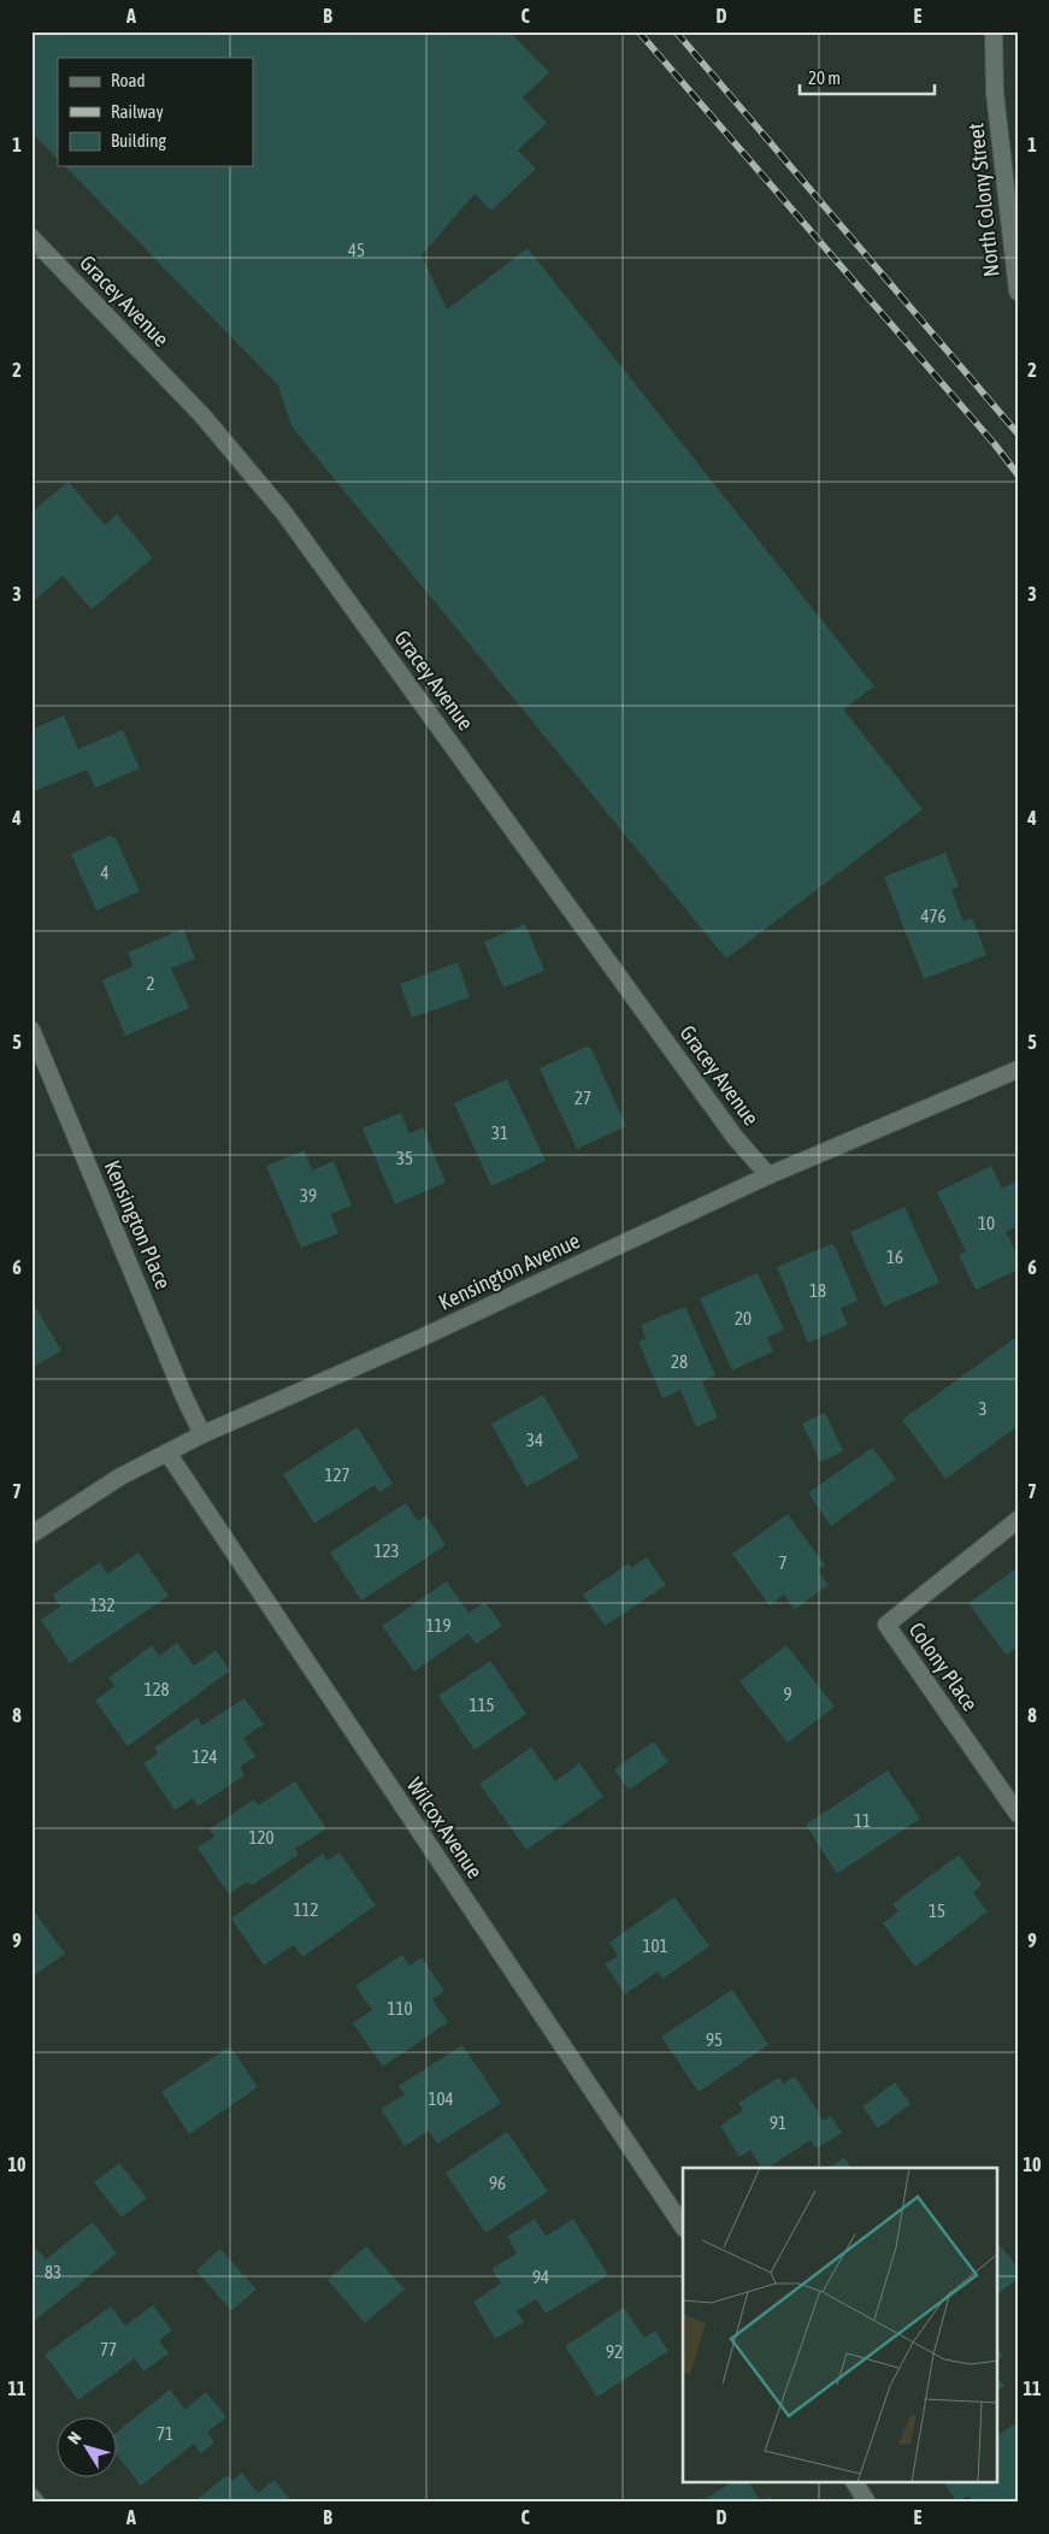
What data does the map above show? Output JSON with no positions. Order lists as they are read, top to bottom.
{
  "streets": {
    "street": [
      "North Colony Street",
      "Gracey Avenue",
      "Kensington Place",
      "Kensington Avenue",
      "Colony Place",
      "Wilcox Avenue"
    ]
  },
  "crossings": [
    ["Gracey Avenue", "Kensington Avenue"],
    ["Kensington Place", "Kensington Avenue"],
    ["Kensington Avenue", "Wilcox Avenue"]
  ],
  "house_numbers": [
    "45",
    "4",
    "476",
    "2",
    "27",
    "31",
    "35",
    "39",
    "10",
    "16",
    "18",
    "20",
    "28",
    "3",
    "34",
    "127",
    "123",
    "7",
    "132",
    "119",
    "128",
    "9",
    "115",
    "124",
    "11",
    "120",
    "112",
    "15",
    "101",
    "110",
    "95",
    "104",
    "91",
    "96",
    "83",
    "94",
    "77",
    "92",
    "71"
  ],
  "legend": ["Road", "Railway", "Building"],
  "scale_bar": "20 m",
  "north": "top left",
  "grid": {
    "columns": [
      "A",
      "B",
      "C",
      "D",
      "E"
    ],
    "rows": [
      "1",
      "2",
      "3",
      "4",
      "5",
      "6",
      "7",
      "8",
      "9",
      "10",
      "11"
    ]
  }
}
